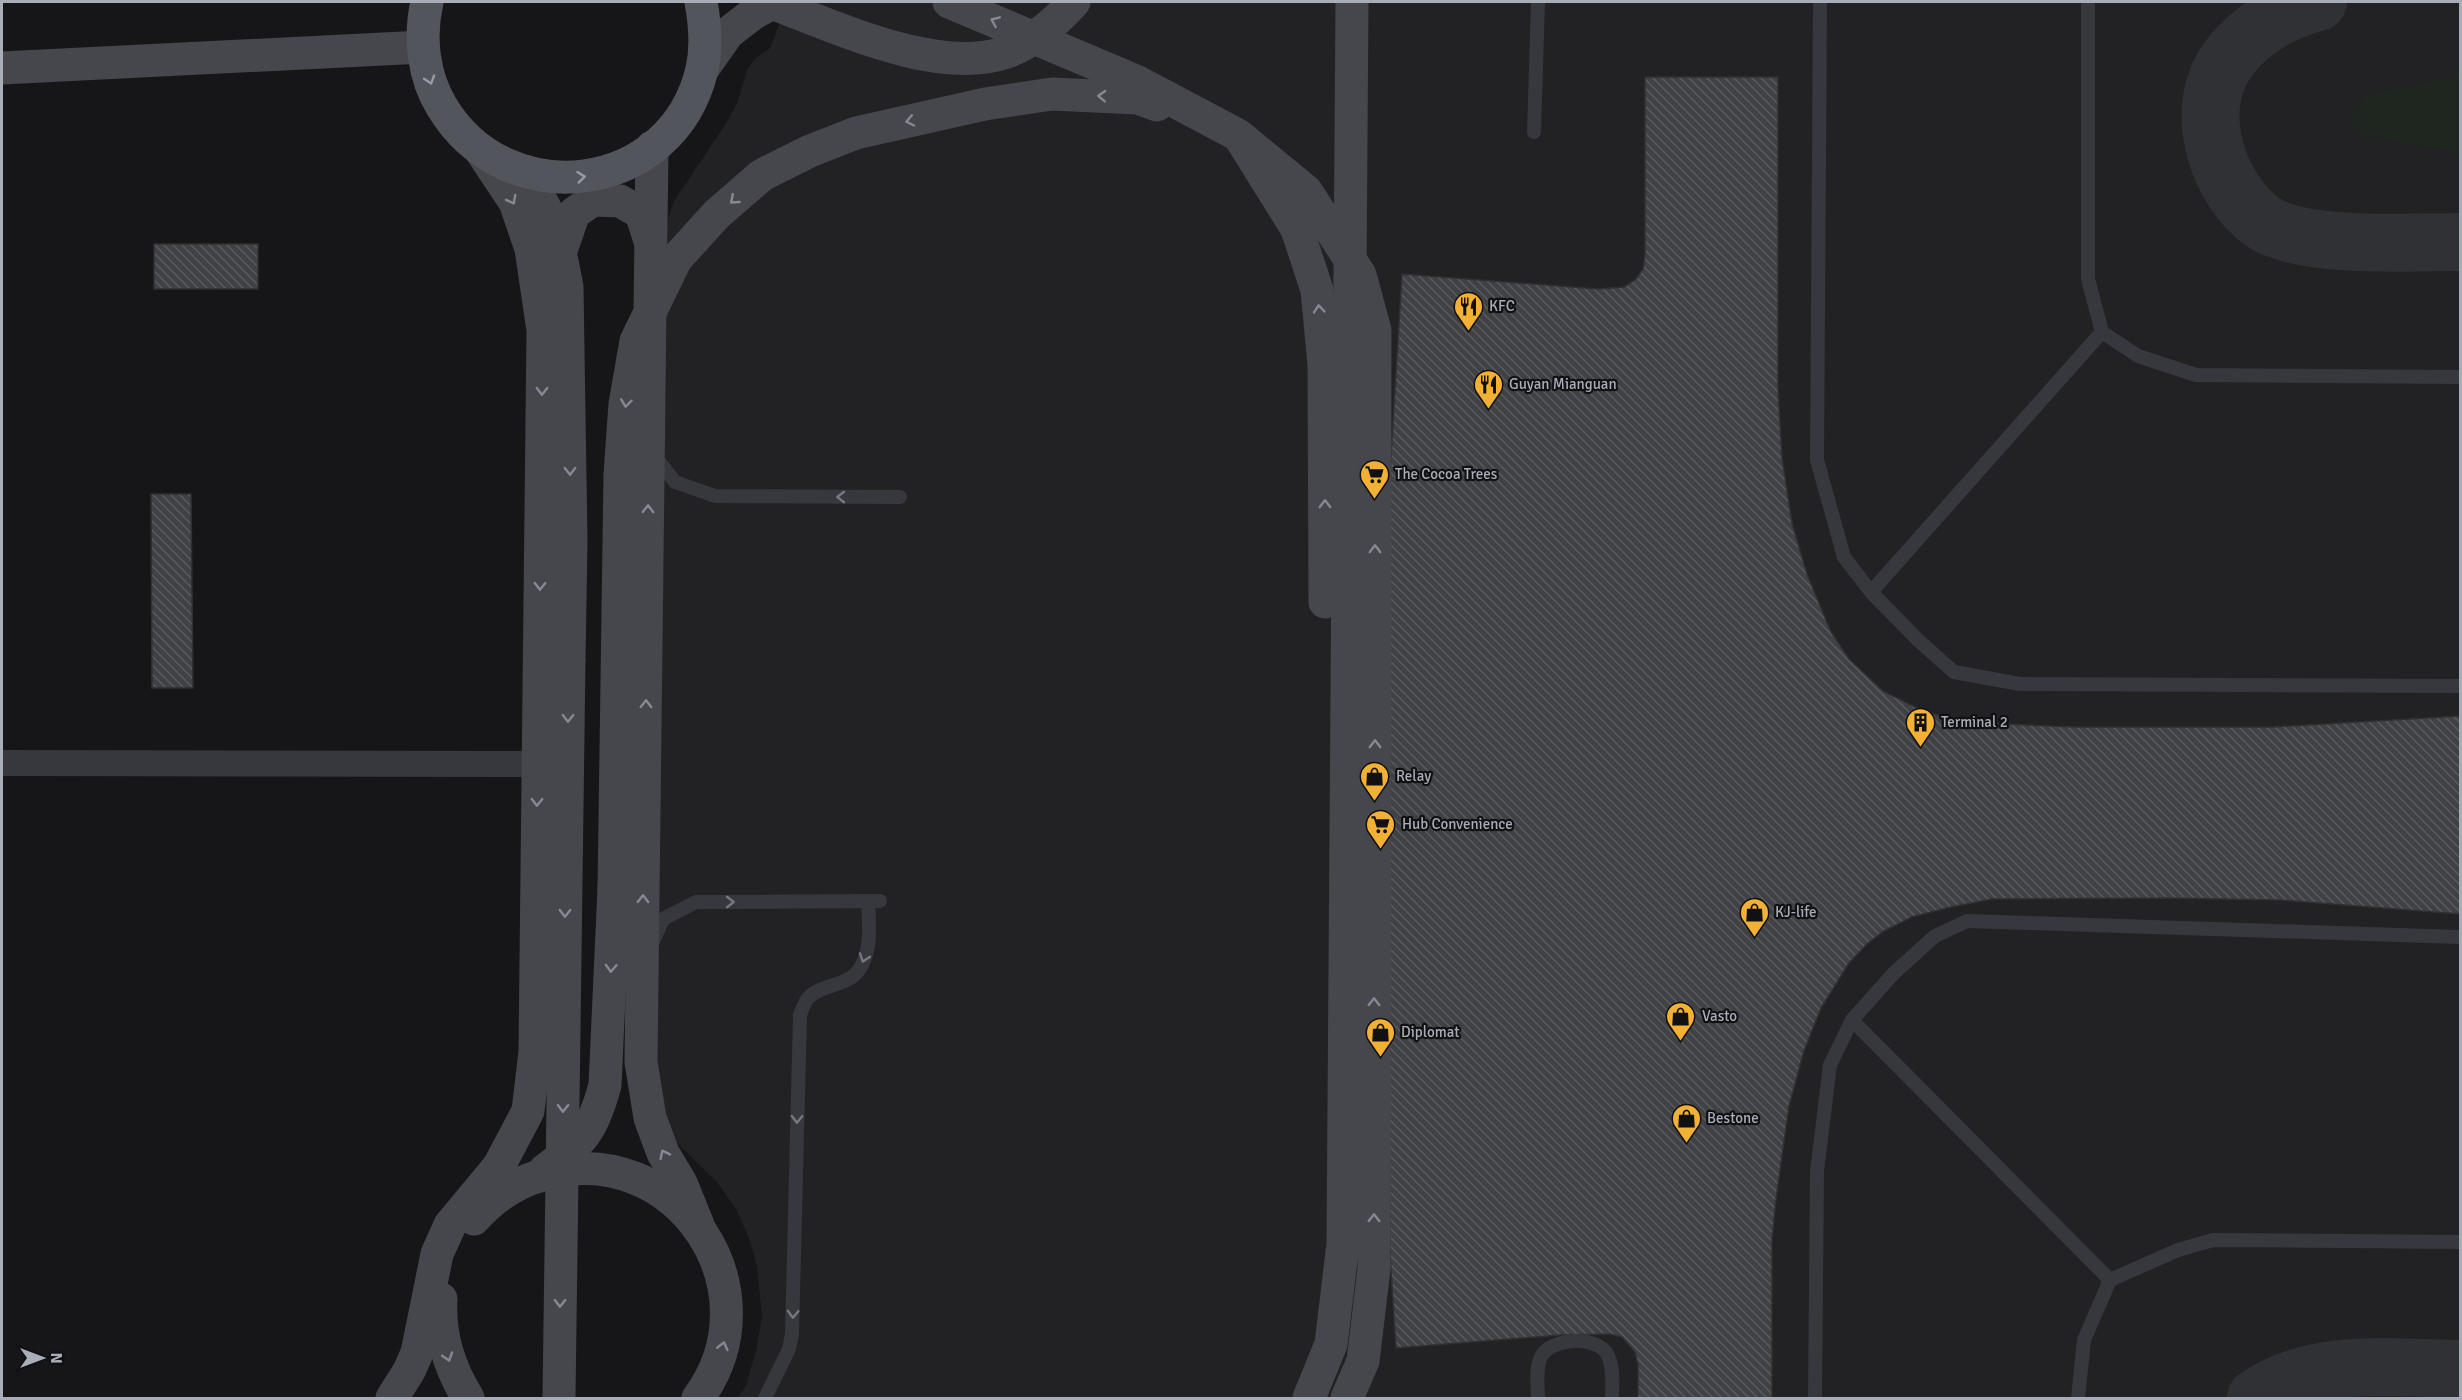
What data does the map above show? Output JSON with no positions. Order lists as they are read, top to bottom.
{
  "places": {
    "restaurant": ["KFC", "Guyan Mianguan"],
    "supermarket": ["The Cocoa Trees", "Hub Convenience"],
    "building": ["Terminal 2"],
    "shop": [
      "Relay",
      "KJ-life",
      "Vasto",
      "Diplomat",
      "Bestone"
    ]
  },
  "north": "right"
}
